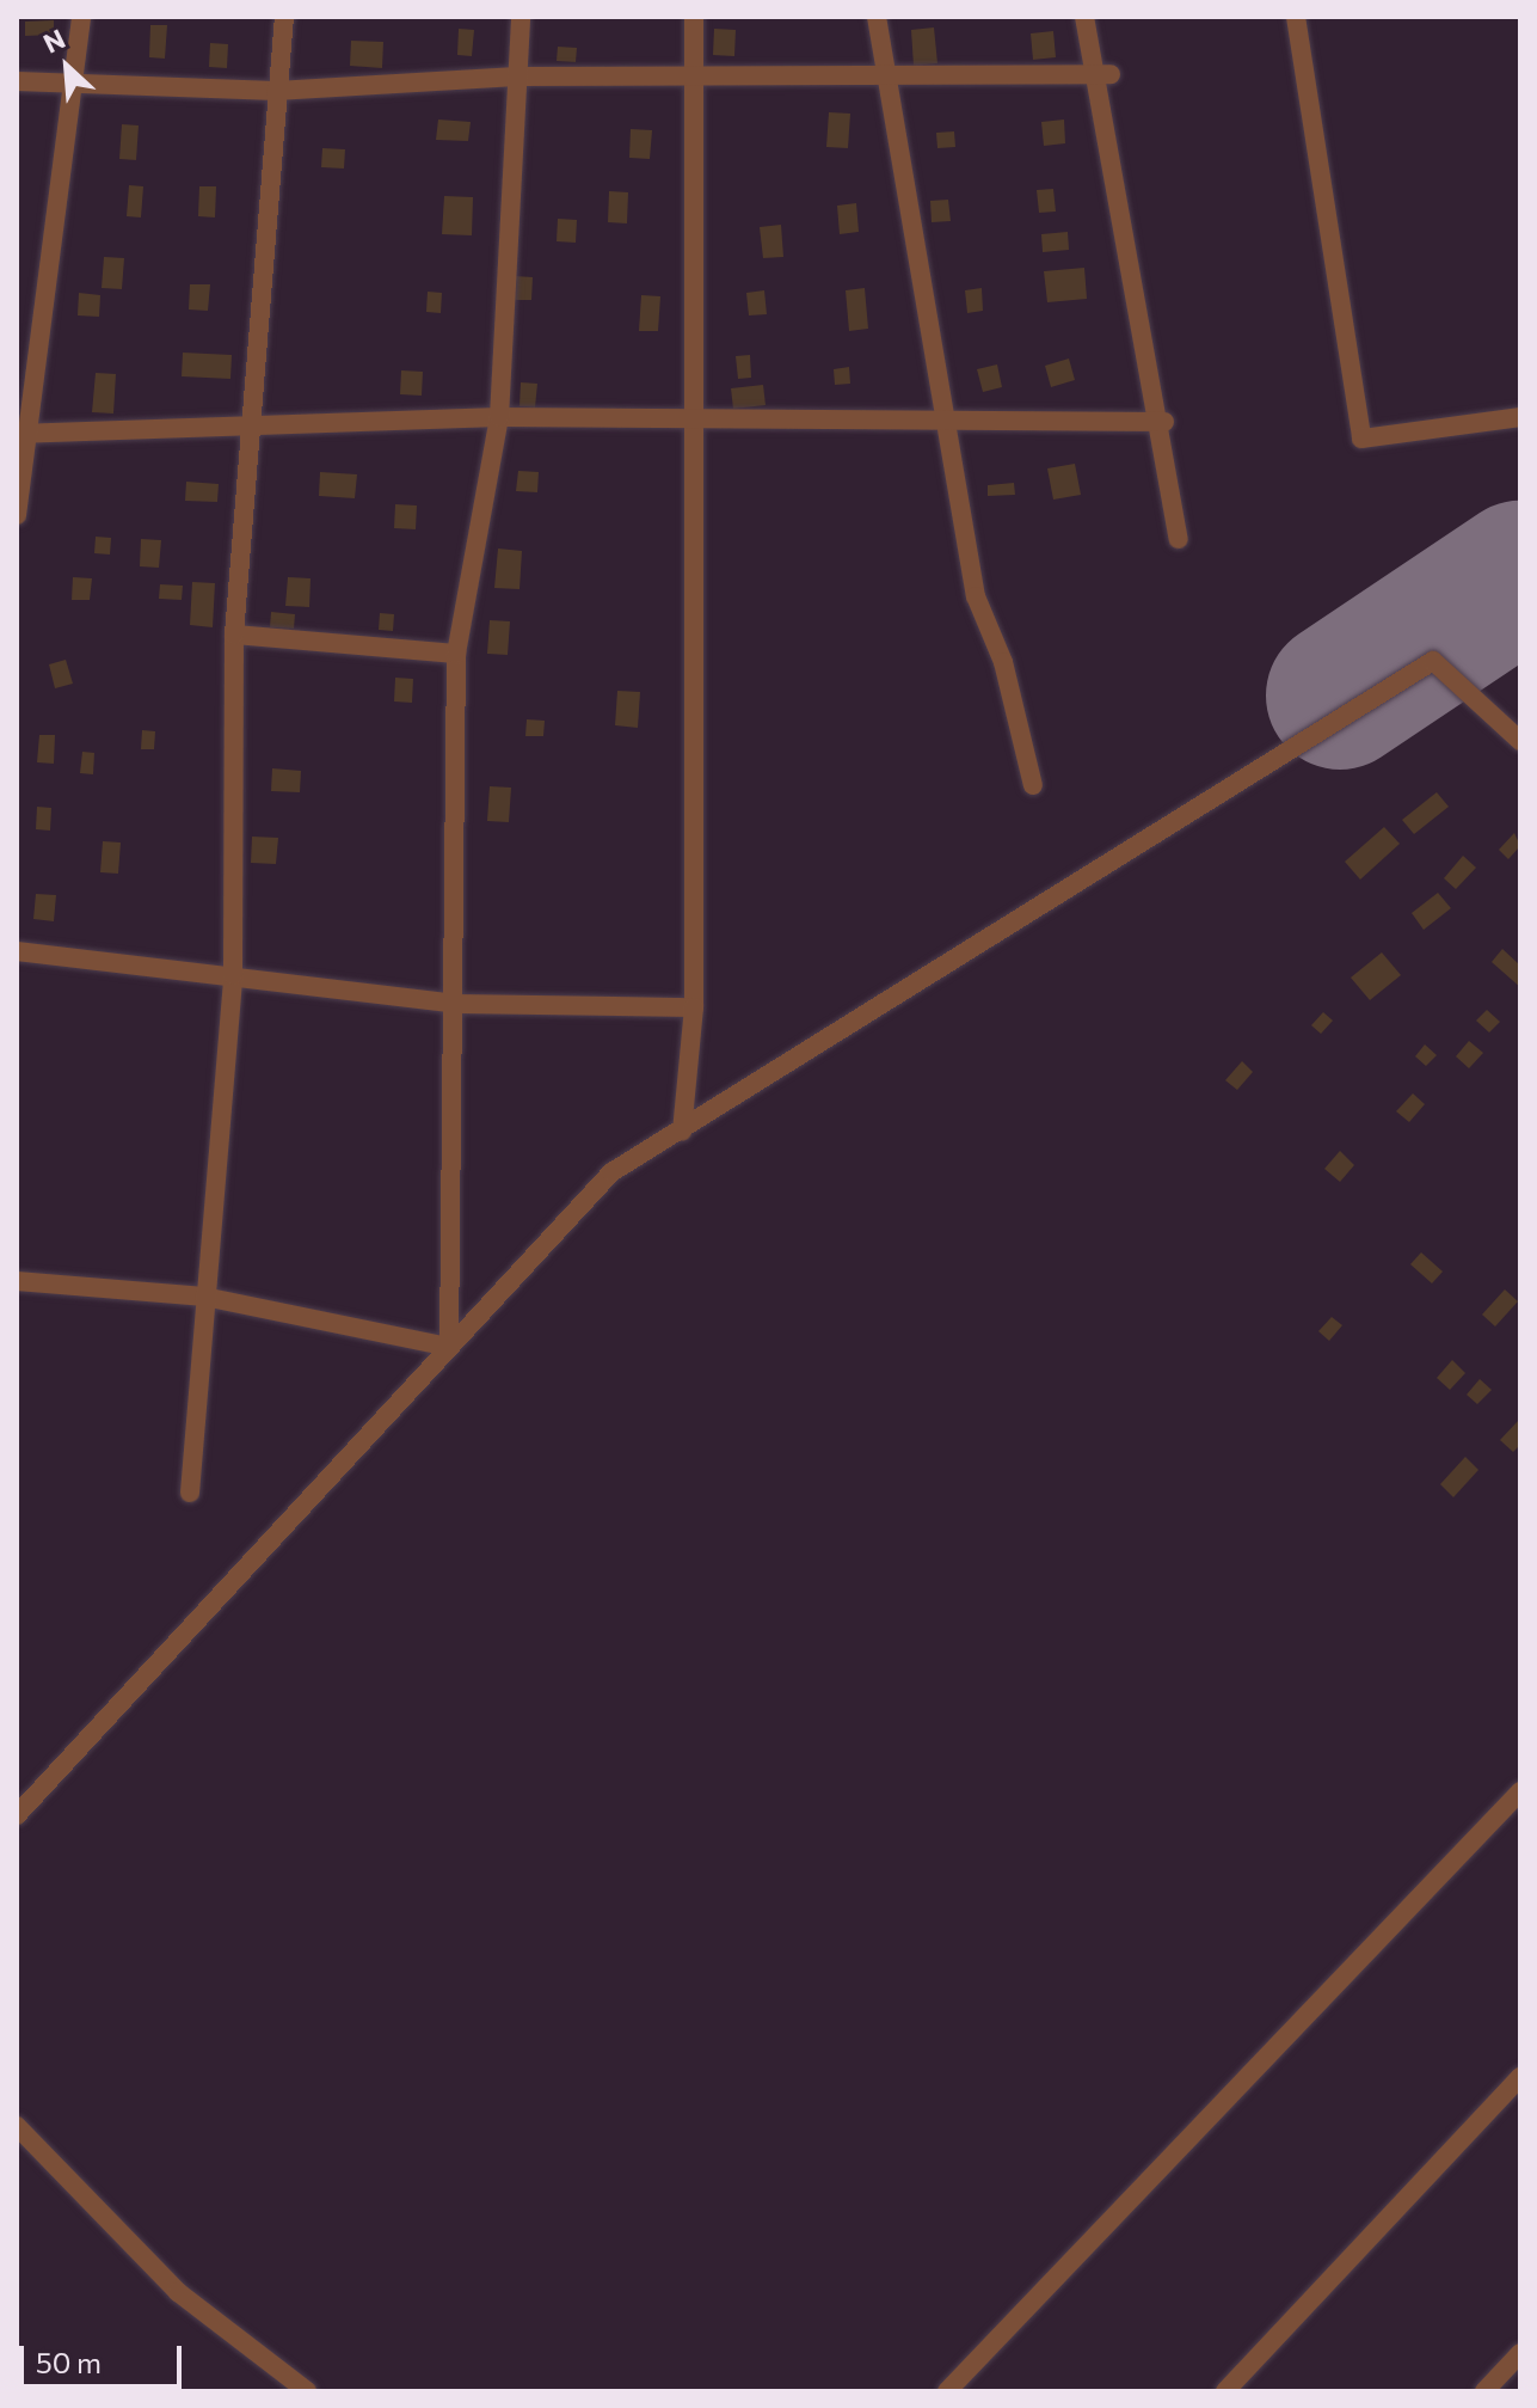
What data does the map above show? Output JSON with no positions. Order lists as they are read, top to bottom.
{
  "scale_bar": "50 m",
  "north": "top left"
}
